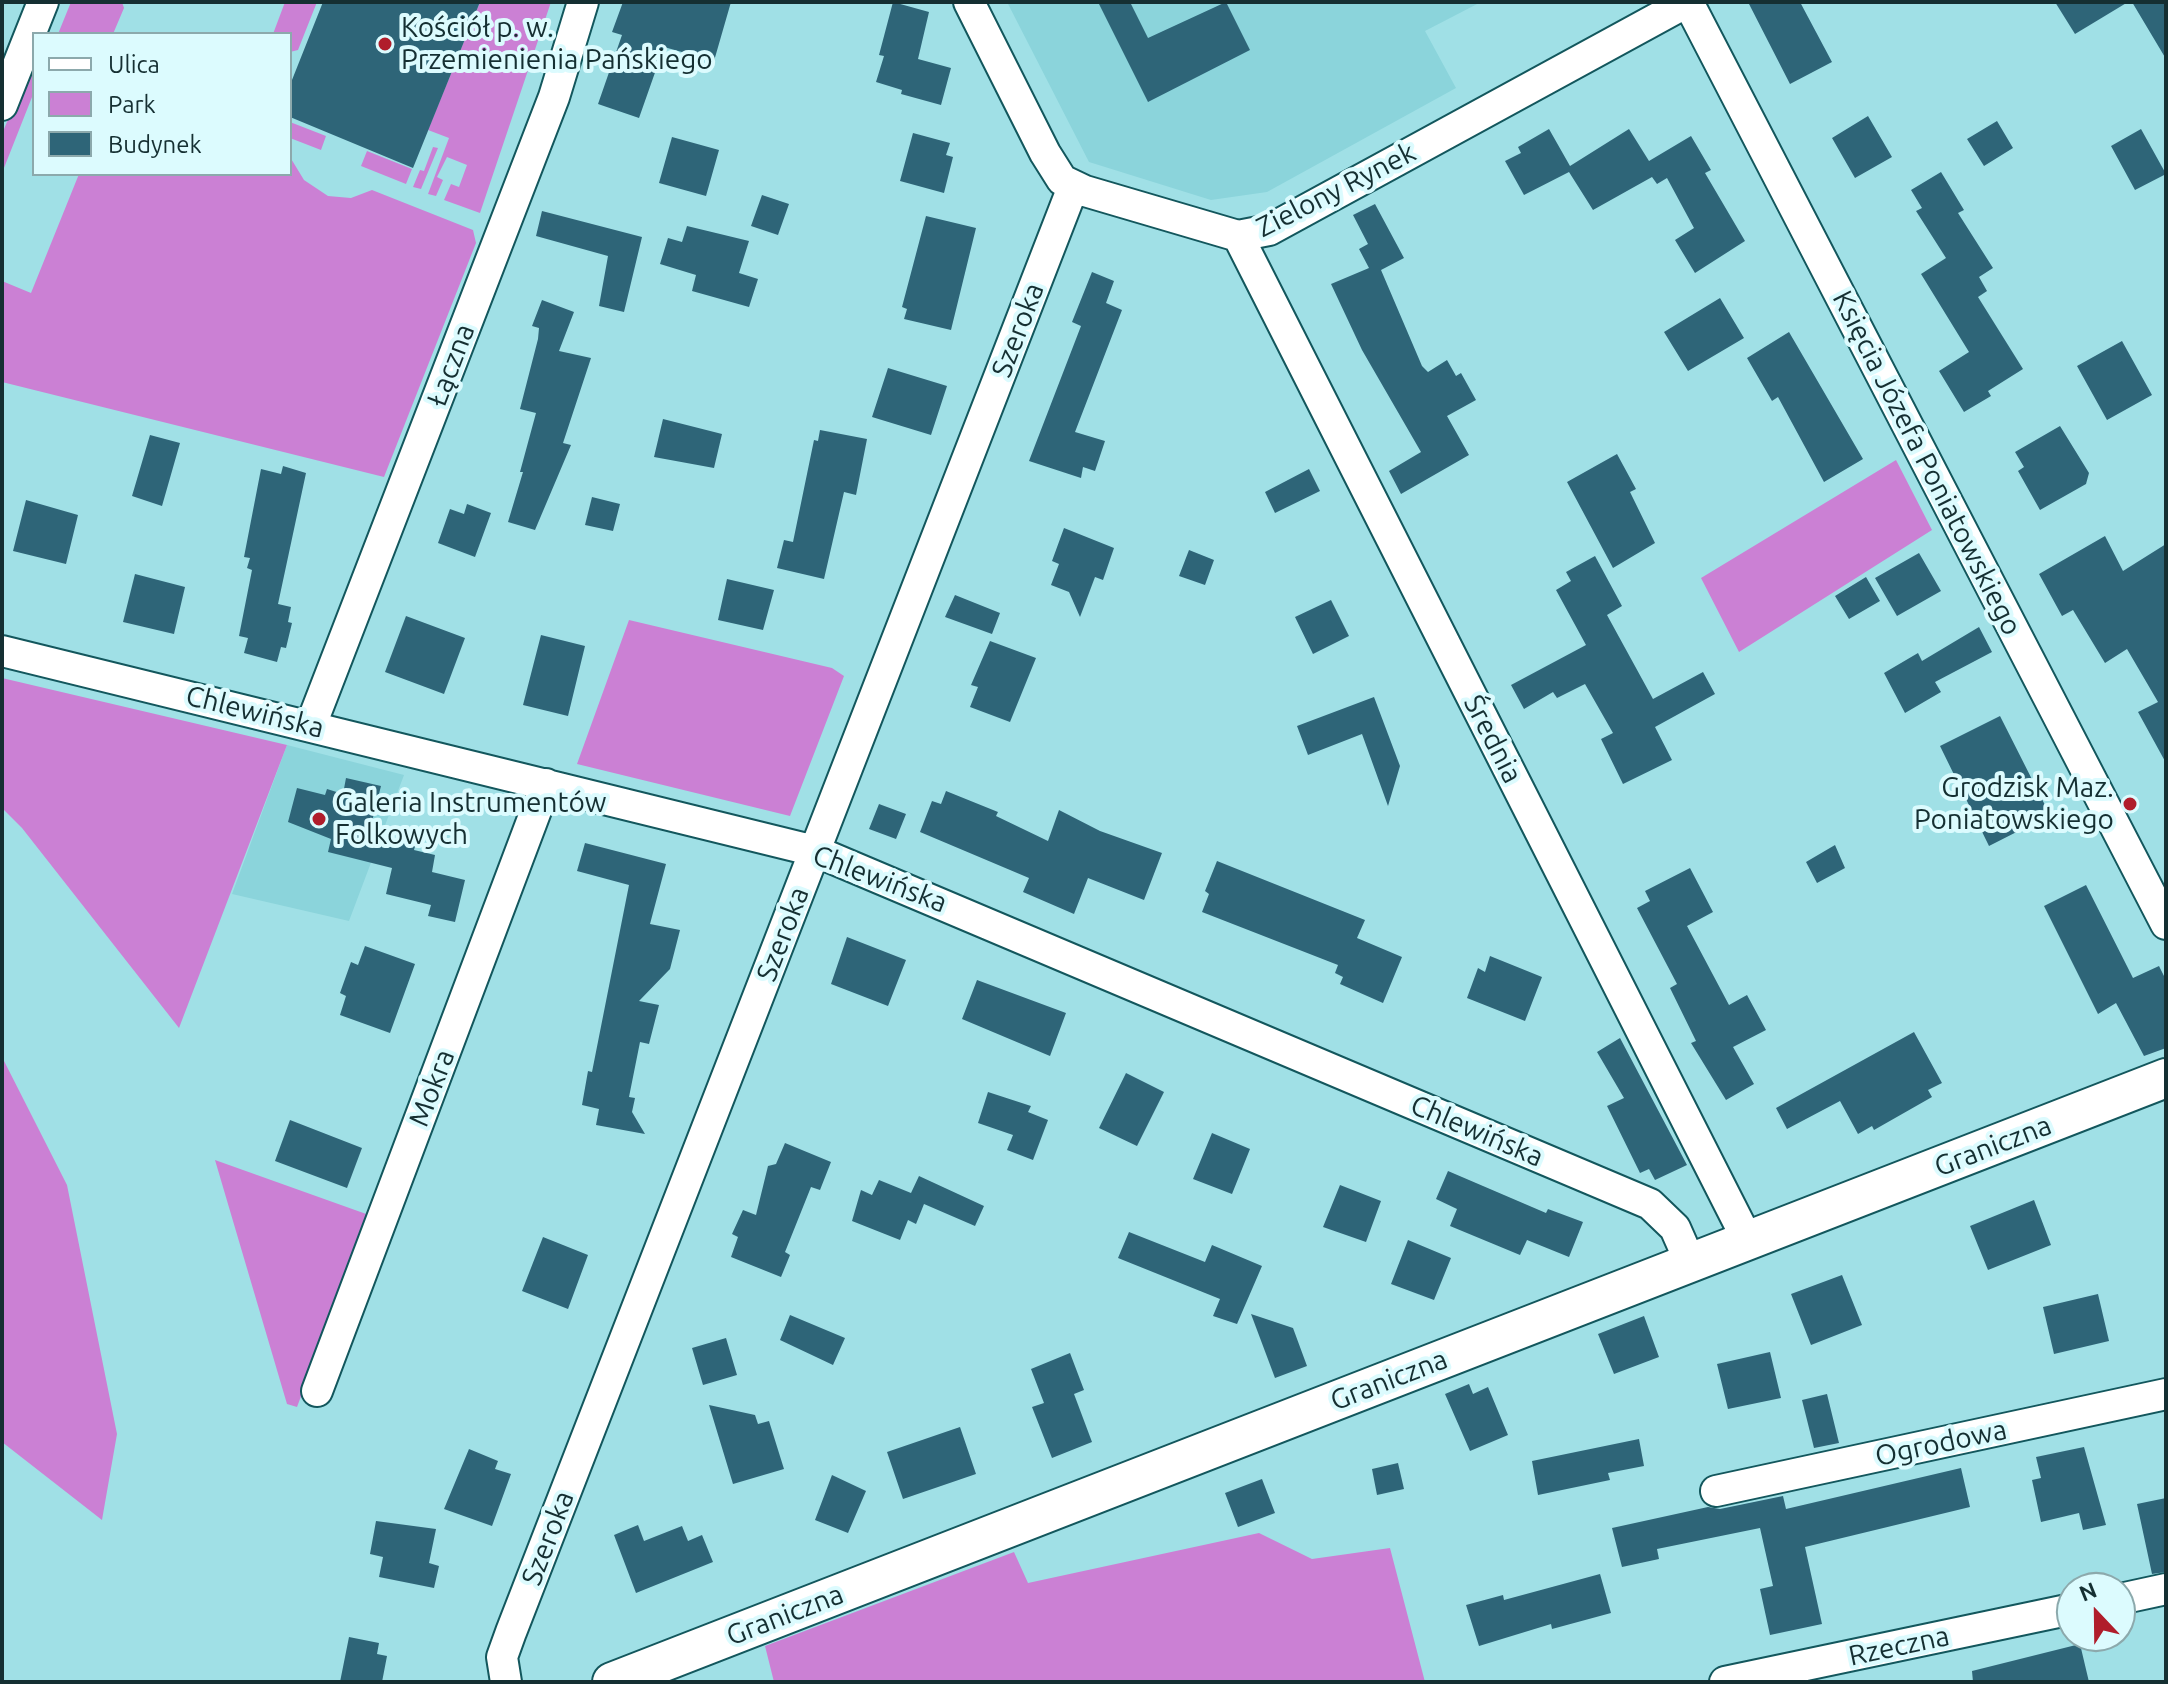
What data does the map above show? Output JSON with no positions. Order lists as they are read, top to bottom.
{
  "streets": {
    "street": [
      "Zielony Rynek",
      "Szeroka",
      "Łączna",
      "Księcia Józefa Poniatowskiego",
      "Chlewińska",
      "Średnia",
      "Mokra",
      "Graniczna",
      "Ogrodowa",
      "Rzeczna"
    ]
  },
  "crossings": [
    ["Zielony Rynek", "Szeroka"],
    ["Zielony Rynek", "Księcia Józefa Poniatowskiego"],
    ["Zielony Rynek", "Średnia"],
    ["Szeroka", "Chlewińska"],
    ["Łączna", "Chlewińska"],
    ["Chlewińska", "Mokra"],
    ["Chlewińska", "Graniczna"],
    ["Średnia", "Graniczna"]
  ],
  "places": ["Kościół p. w. Przemienienia Pańskiego", "Grodzisk Maz. Poniatowskiego", "Galeria Instrumentów Folkowych"],
  "legend": ["Ulica", "Park", "Budynek"],
  "north": "top"
}
